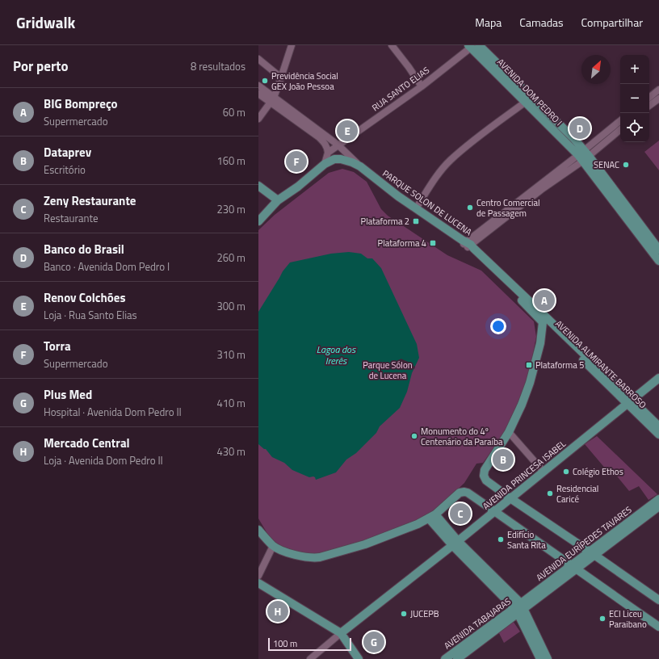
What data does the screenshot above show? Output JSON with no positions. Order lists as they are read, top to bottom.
{
  "streets": {
    "main road": [
      "AVENIDA DOM PEDRO I",
      "PARQUE SOLON DE LUCENA",
      "AVENIDA ALMIRANTE BARROSO",
      "AVENIDA PRINCESA ISABEL",
      "AVENIDA EURÍPEDES TAVARES",
      "AVENIDA TABAJARAS"
    ],
    "street": ["RUA SANTO ELIAS"]
  },
  "crossings": [
    ["RUA SANTO ELIAS", "AVENIDA DOM PEDRO I"],
    ["RUA SANTO ELIAS", "PARQUE SOLON DE LUCENA"],
    ["AVENIDA ALMIRANTE BARROSO", "AVENIDA PRINCESA ISABEL"],
    ["AVENIDA EURÍPEDES TAVARES", "AVENIDA TABAJARAS"]
  ],
  "water": ["Lagoa dos Irerês"],
  "parks": ["Parque Sólon de Lucena"],
  "places": {
    "other": [
      "Previdência Social GEX João Pessoa",
      "SENAC",
      "Centro Comercial de Passagem",
      "Monumento do 4º Centenário da Paraíba",
      "Colégio Ethos",
      "Residencial Caricé",
      "Edifício Santa Rita",
      "JUCEPB",
      "ECI Liceu Paraibano"
    ],
    "transit": ["Plataforma 2", "Plataforma 4", "Plataforma 5"]
  },
  "scale_bar": "100 m",
  "north": "top right",
  "page": {
    "header": "Gridwalk",
    "nav": ["Mapa", "Camadas", "Compartilhar"],
    "heading": ["Por perto", "8 resultados"],
    "map_buttons": ["+", "−"],
    "list": [
      {
        "mark": "A",
        "name": "BIG Bompreço",
        "note": "Supermercado",
        "value": "60 m"
      },
      {
        "mark": "B",
        "name": "Dataprev",
        "note": "Escritório",
        "value": "160 m"
      },
      {
        "mark": "C",
        "name": "Zeny Restaurante",
        "note": "Restaurante",
        "value": "230 m"
      },
      {
        "mark": "D",
        "name": "Banco do Brasil",
        "note": "Banco · Avenida Dom Pedro I",
        "value": "260 m"
      },
      {
        "mark": "E",
        "name": "Renov Colchões",
        "note": "Loja · Rua Santo Elias",
        "value": "300 m"
      },
      {
        "mark": "F",
        "name": "Torra",
        "note": "Supermercado",
        "value": "310 m"
      },
      {
        "mark": "G",
        "name": "Plus Med",
        "note": "Hospital · Avenida Dom Pedro II",
        "value": "410 m"
      },
      {
        "mark": "H",
        "name": "Mercado Central",
        "note": "Loja · Avenida Dom Pedro II",
        "value": "430 m"
      }
    ],
    "pins": [
      "D",
      "E",
      "F",
      "A",
      "B",
      "C",
      "H",
      "G"
    ],
    "scale": "100 m"
  }
}
